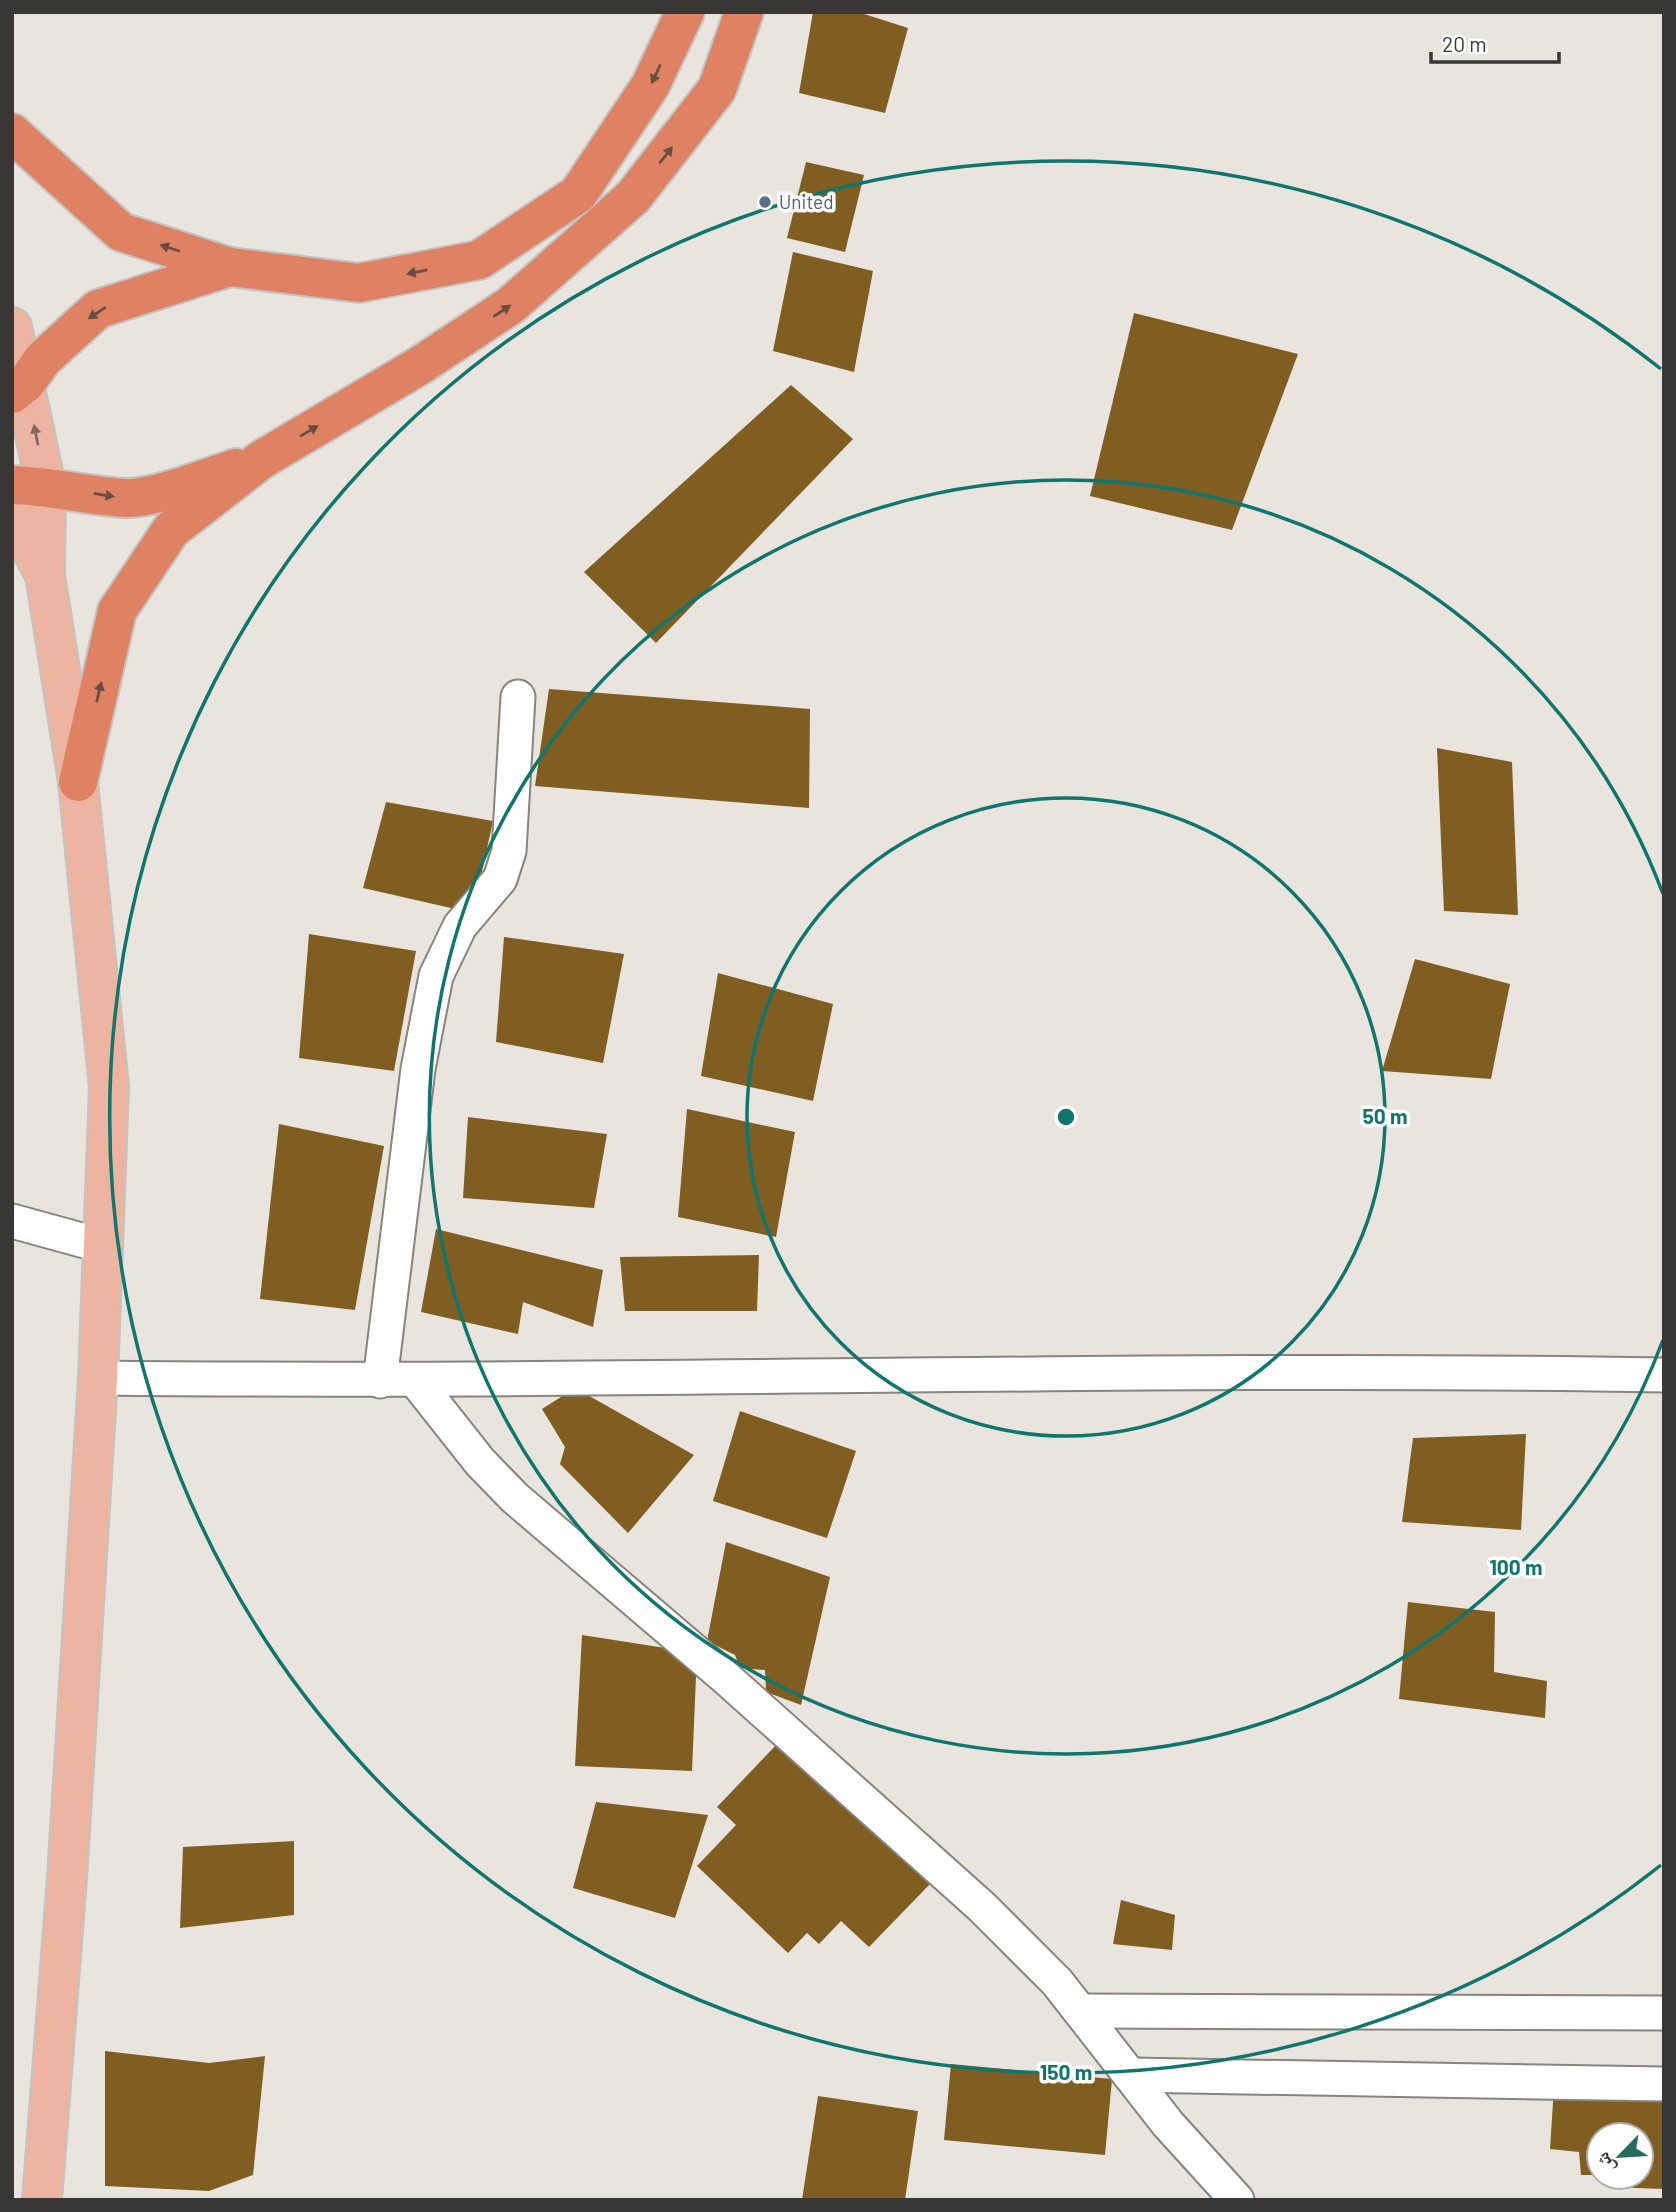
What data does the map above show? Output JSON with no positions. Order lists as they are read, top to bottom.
{
  "places": ["United"],
  "scale_bar": "20 m",
  "north": "bottom left",
  "rings": ["50 m", "100 m", "150 m"]
}
